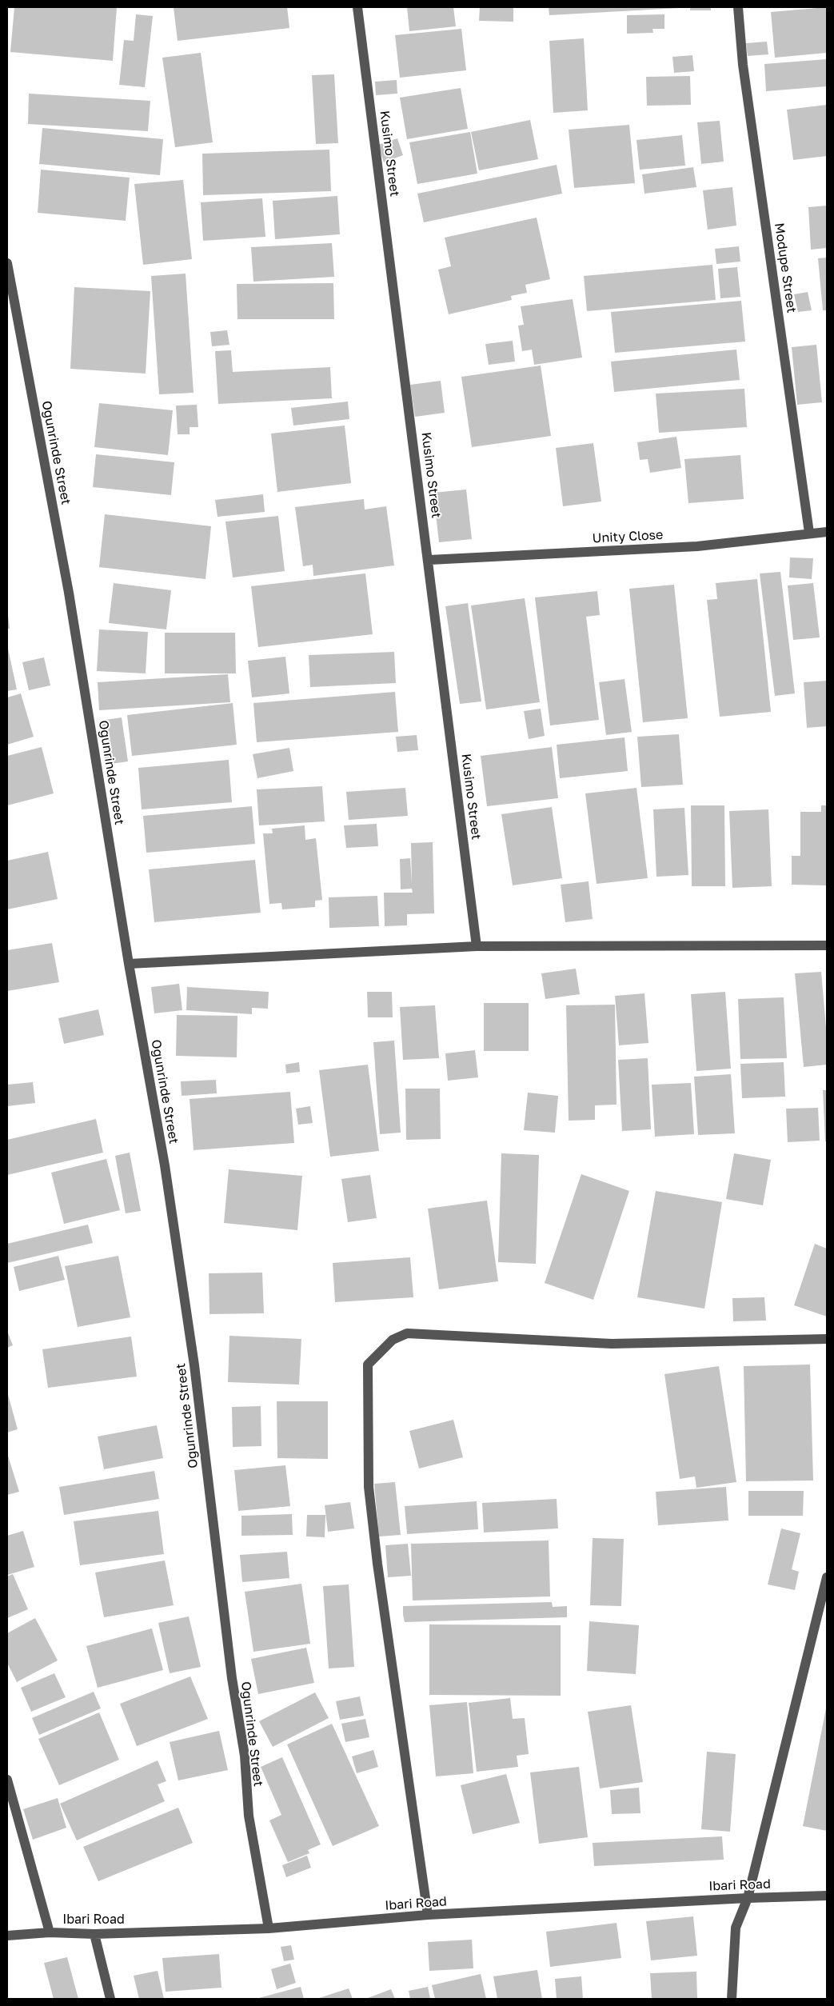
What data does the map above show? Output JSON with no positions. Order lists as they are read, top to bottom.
{
  "streets": {
    "street": [
      "Kusimo Street",
      "Modupe Street",
      "Ogunrinde Street",
      "Unity Close",
      "Ibari Road"
    ]
  },
  "crossings": [
    ["Kusimo Street", "Unity Close"],
    ["Modupe Street", "Unity Close"],
    ["Ogunrinde Street", "Ibari Road"]
  ]
}
